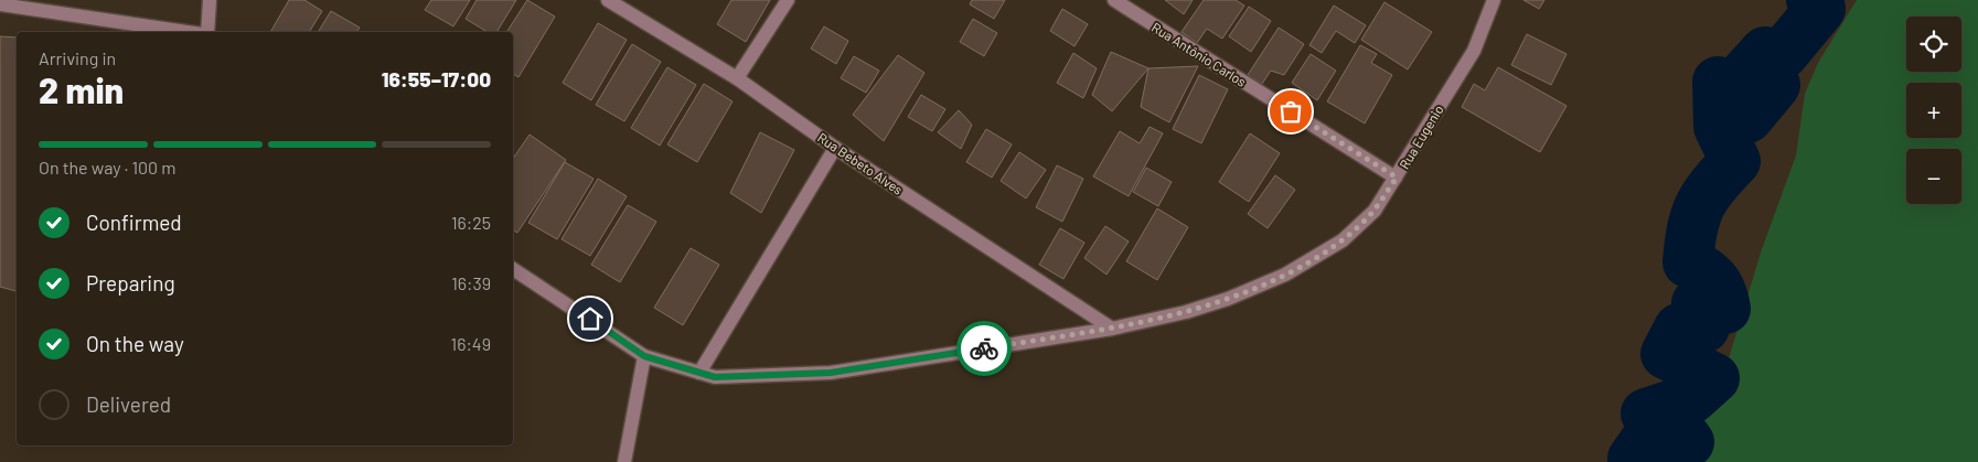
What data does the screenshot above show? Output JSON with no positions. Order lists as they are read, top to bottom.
{
  "streets": {
    "street": ["Rua Antônio Carlos", "Rua Eugenio", "Rua Bebeto Alves"]
  },
  "crossings": [
    ["Rua Antônio Carlos", "Rua Eugenio"],
    ["Rua Eugenio", "Rua Bebeto Alves"]
  ],
  "page": {
    "map_buttons": ["+", "−"],
    "heading": ["2 min", "Arriving in", "16:55–17:00"],
    "bar": "On the way · 100 m",
    "list": [
      ["Confirmed", "16:25"],
      ["Preparing", "16:39"],
      ["On the way", "16:49"],
      "Delivered"
    ]
  }
}
